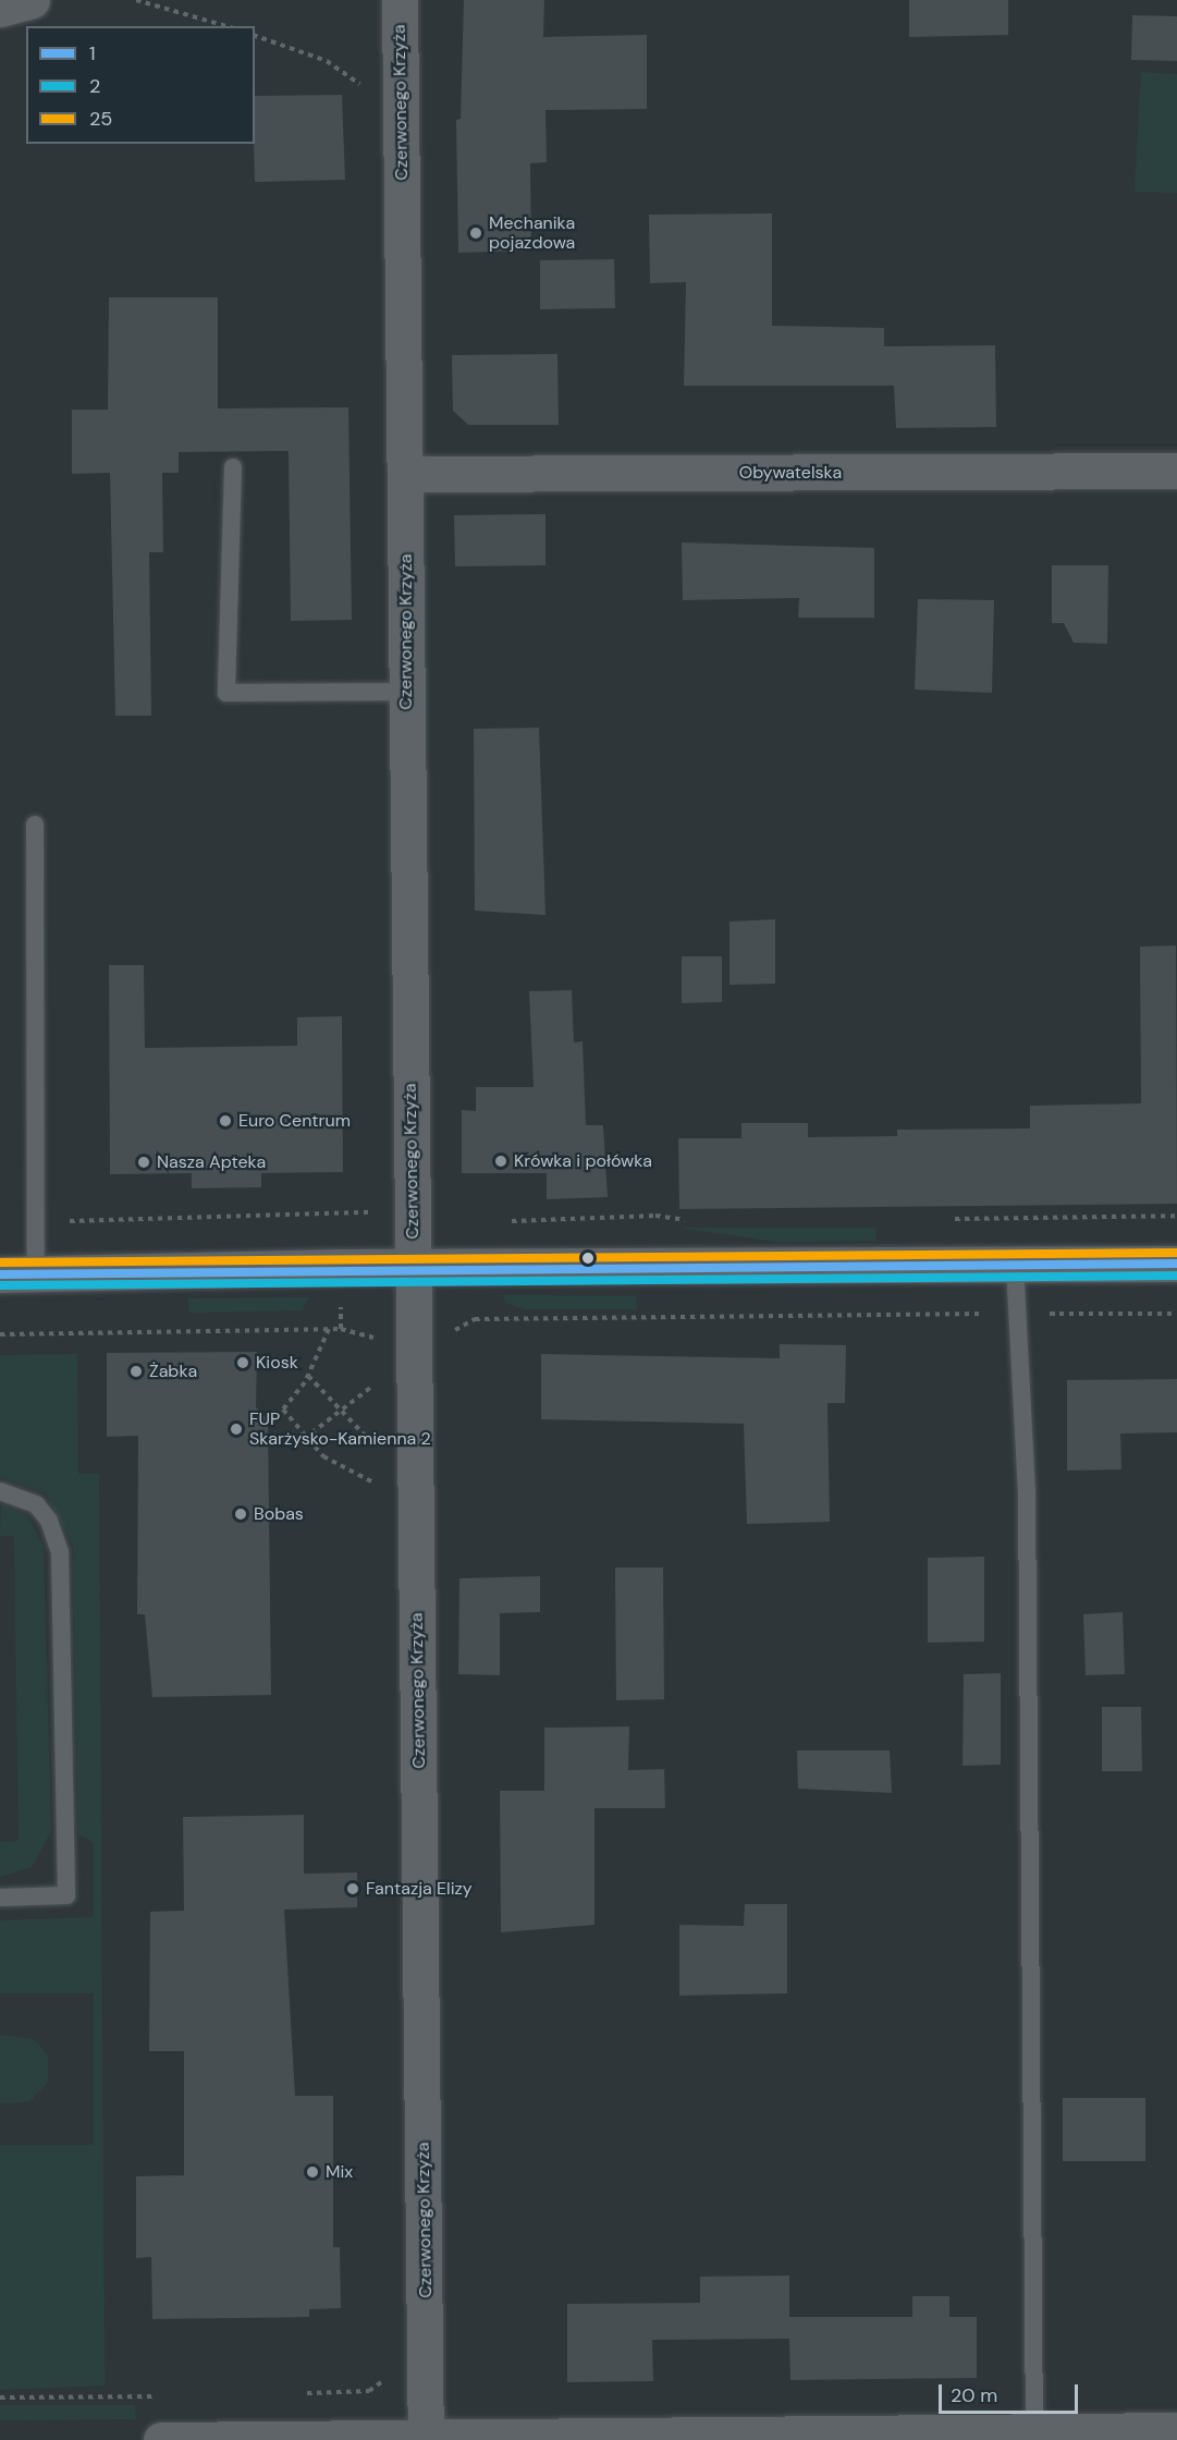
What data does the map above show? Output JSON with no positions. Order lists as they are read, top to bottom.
{
  "streets": {
    "street": ["Czerwonego Krzyża", "Obywatelska"]
  },
  "crossings": [
    ["Czerwonego Krzyża", "Obywatelska"]
  ],
  "places": [
    "Mechanika pojazdowa",
    "Euro Centrum",
    "Krówka i połówka",
    "Nasza Apteka",
    "Kiosk",
    "Żabka",
    "FUP Skarżysko-Kamienna 2",
    "Bobas",
    "Fantazja Elizy",
    "Mix"
  ],
  "lines": ["transit line 25", "transit line 1", "transit line 2"],
  "legend": ["1", "2", "25"],
  "scale_bar": "20 m"
}
